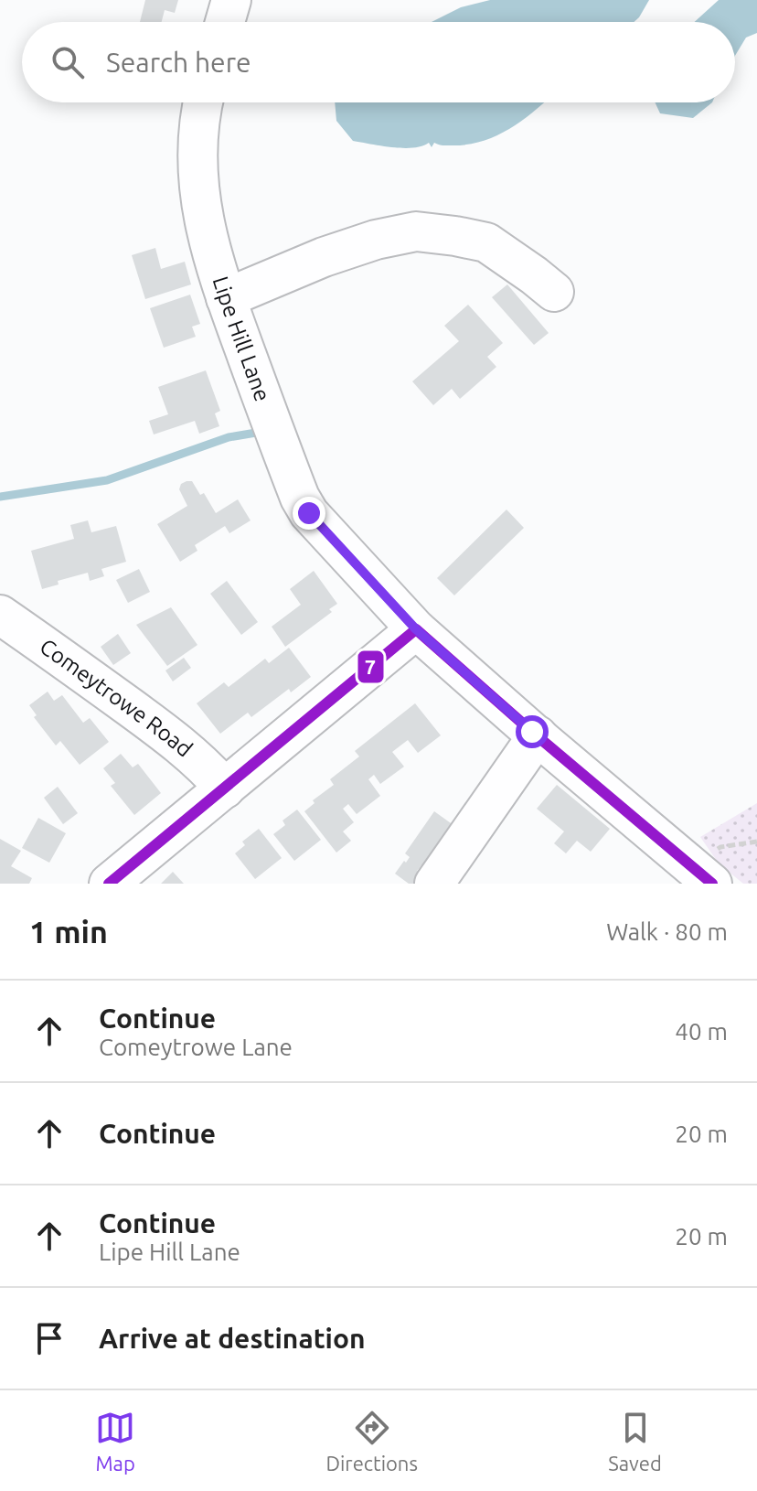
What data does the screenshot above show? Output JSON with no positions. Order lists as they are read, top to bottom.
{
  "streets": {
    "street": ["Lipe Hill Lane", "Comeytrowe Road"]
  },
  "lines": ["transit line 7"],
  "page": {
    "search": "Search here",
    "heading": ["1 min", "Walk · 80 m"],
    "list": [
      ["Continue", "Comeytrowe Lane", "40 m"],
      ["Continue", "20 m"],
      ["Continue", "Lipe Hill Lane", "20 m"],
      "Arrive at destination"
    ],
    "nav": ["Map", "Directions", "Saved"]
  }
}
